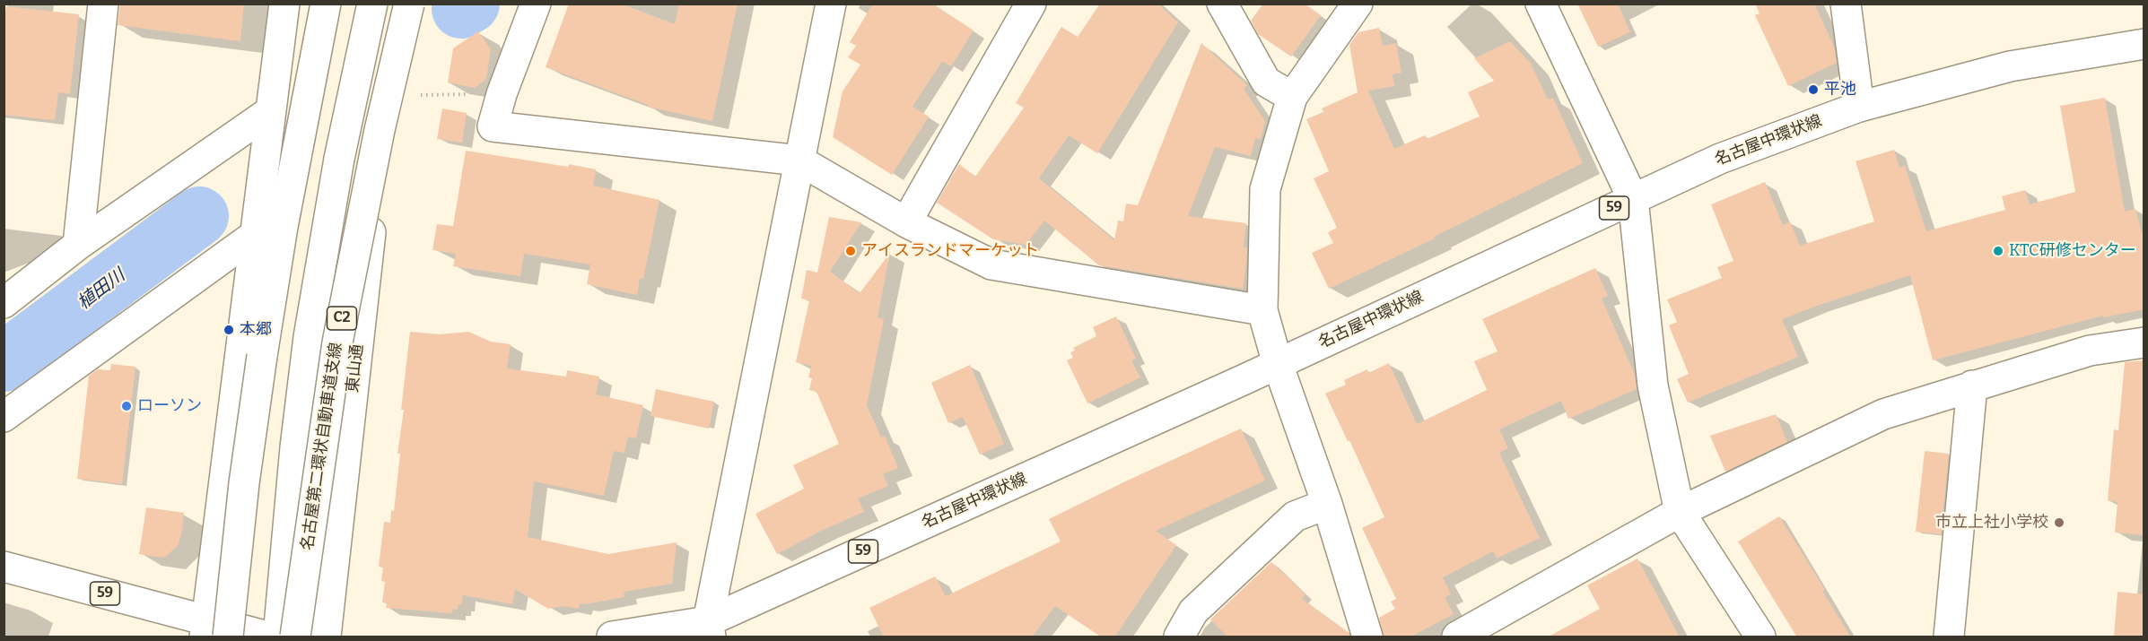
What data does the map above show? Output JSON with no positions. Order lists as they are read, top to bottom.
{
  "streets": {
    "main road": [
      "名古屋中環状線",
      "59",
      "C2",
      "東山通",
      "名古屋第二環状自動車道支線"
    ]
  },
  "crossings": [
    ["東山通", "名古屋第二環状自動車道支線"]
  ],
  "water": ["植田川"],
  "places": [
    "平池",
    "アイスランドマーケット",
    "KTC研修センター",
    "本郷",
    "ローソン",
    "市立上社小学校"
  ]
}
